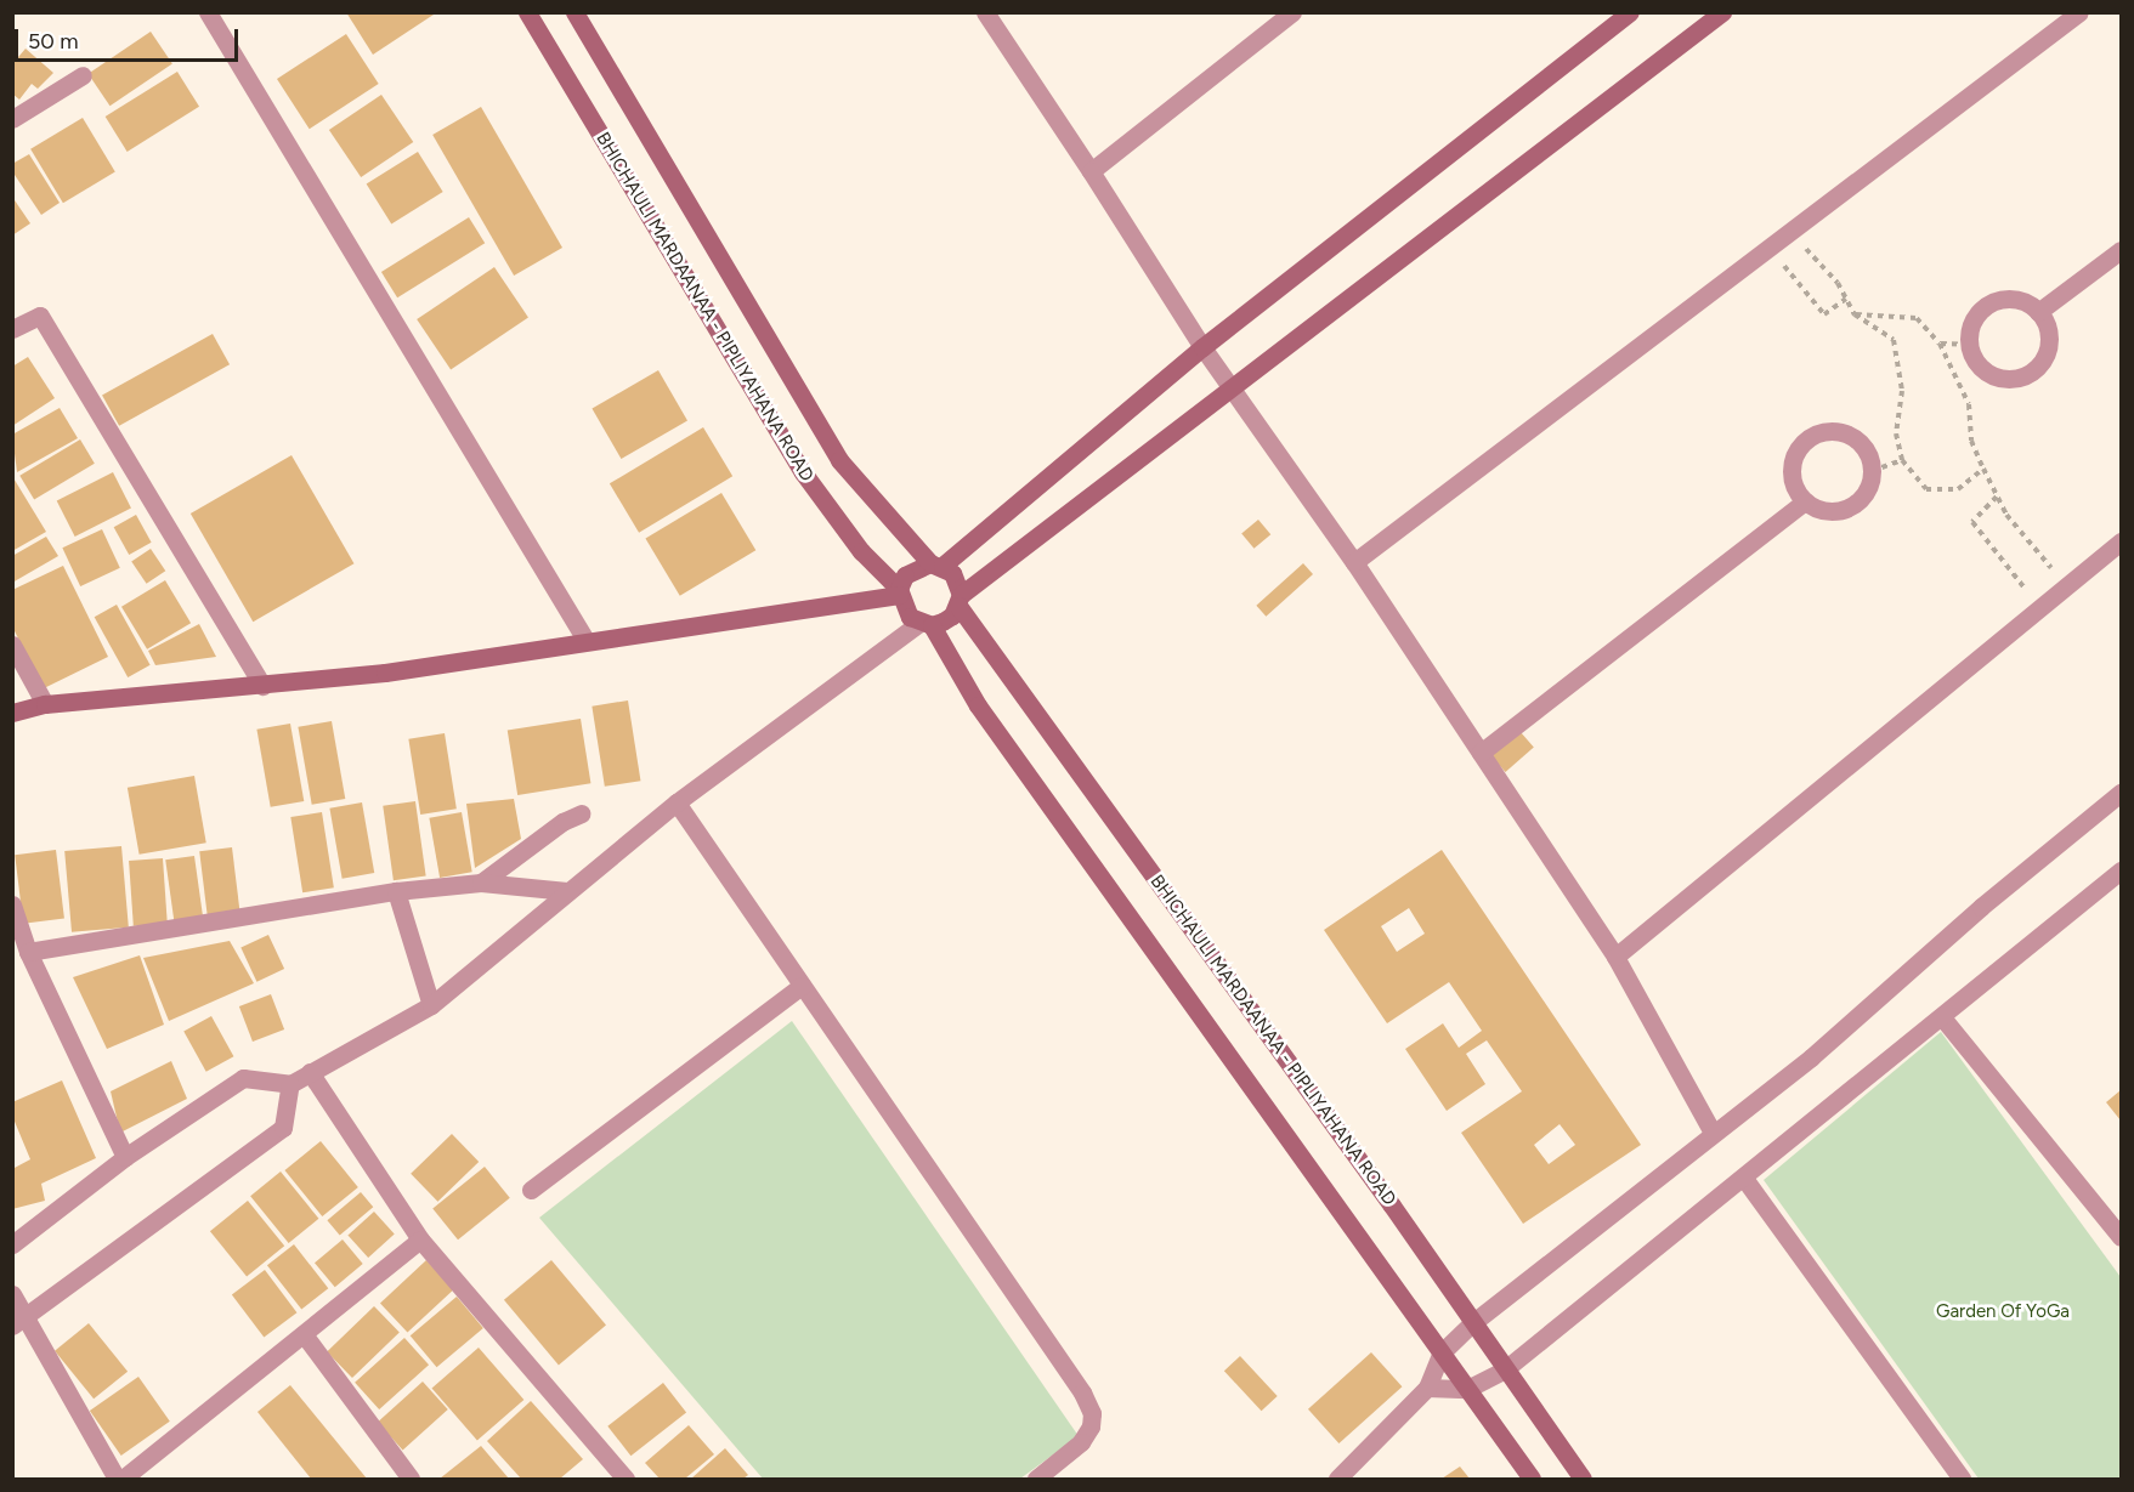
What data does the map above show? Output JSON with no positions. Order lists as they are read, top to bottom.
{
  "streets": {
    "main road": ["BHICHAULI MARDAANAA - PIPLIYAHANA ROAD"]
  },
  "parks": ["Garden Of YoGa"],
  "scale_bar": "50 m"
}
